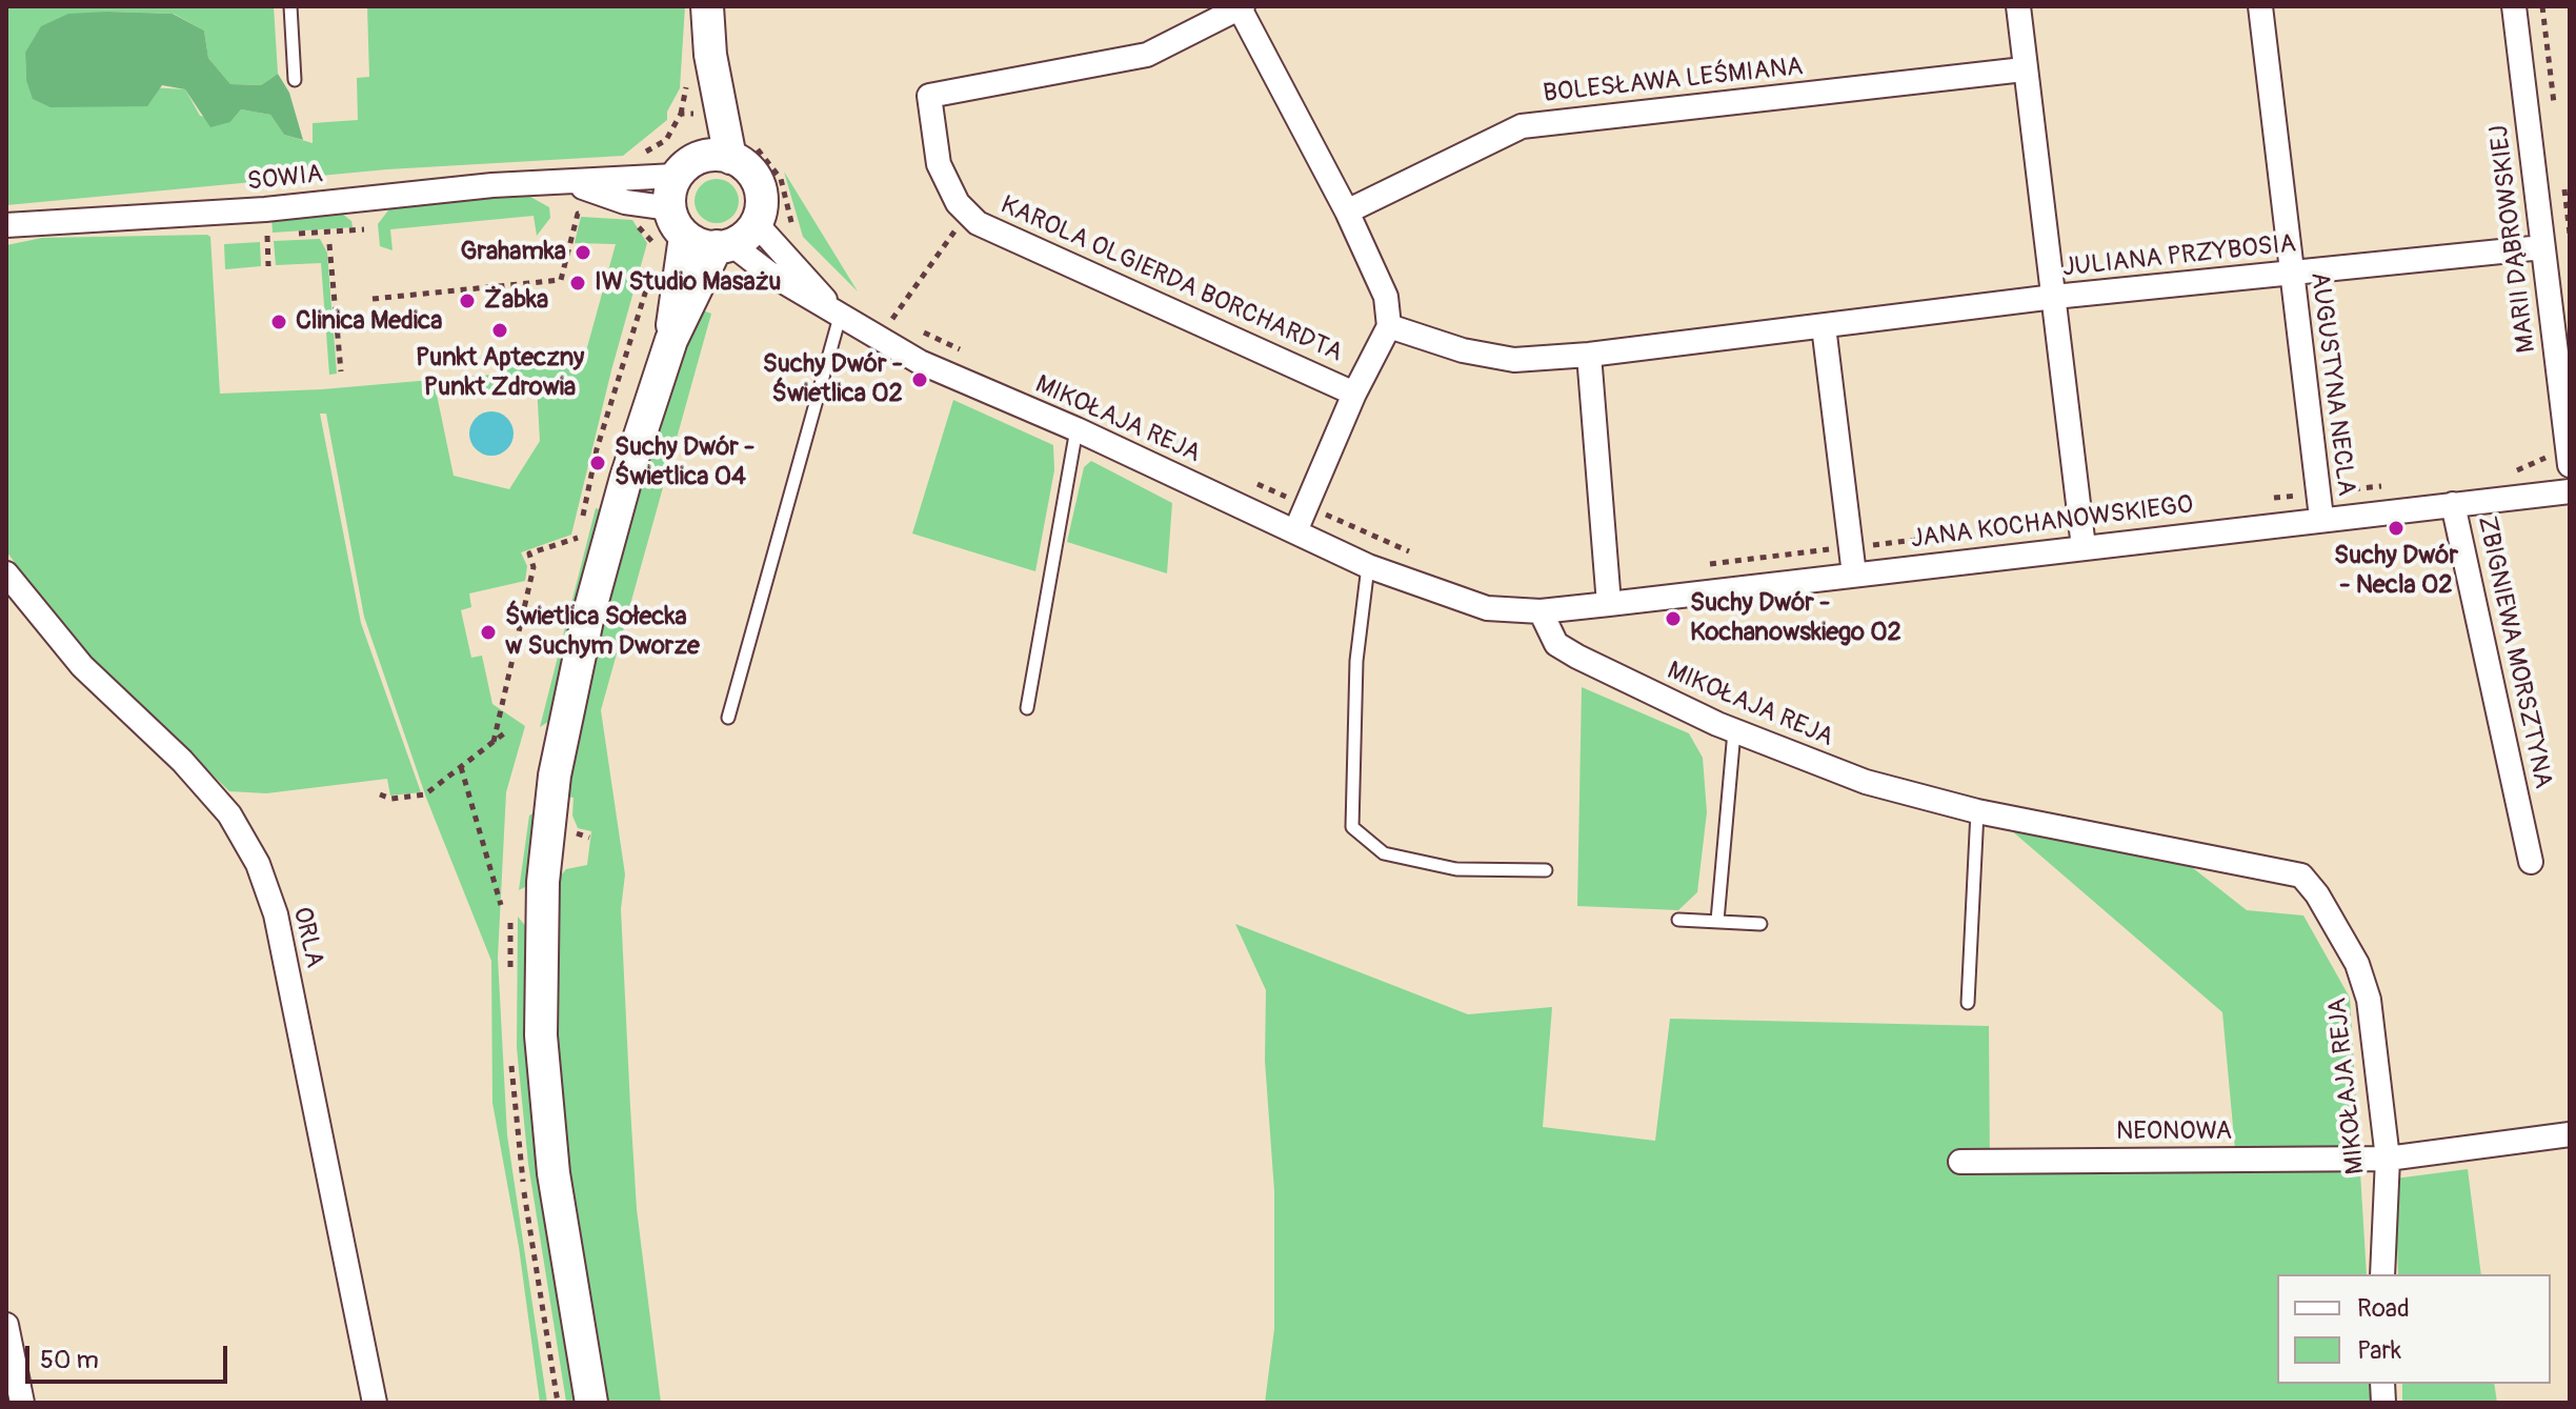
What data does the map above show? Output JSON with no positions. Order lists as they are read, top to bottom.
{
  "streets": {
    "street": [
      "BOLESŁAWA LEŚMIANA",
      "SOWIA",
      "MARII DĄBROWSKIEJ",
      "JULIANA PRZYBOSIA",
      "KAROLA OLGIERDA BORCHARDTA",
      "AUGUSTYNA NECLA",
      "MIKOŁAJA REJA",
      "JANA KOCHANOWSKIEGO",
      "ZBIGNIEWA MORSZTYNA",
      "ORLA",
      "NEONOWA"
    ]
  },
  "crossings": [
    ["SOWIA", "MIKOŁAJA REJA"],
    ["MARII DĄBROWSKIEJ", "JULIANA PRZYBOSIA"],
    ["JULIANA PRZYBOSIA", "AUGUSTYNA NECLA"],
    ["AUGUSTYNA NECLA", "JANA KOCHANOWSKIEGO"],
    ["MIKOŁAJA REJA", "JANA KOCHANOWSKIEGO"],
    ["MIKOŁAJA REJA", "NEONOWA"],
    ["JANA KOCHANOWSKIEGO", "ZBIGNIEWA MORSZTYNA"]
  ],
  "places": [
    "Grahamka",
    "IW Studio Masażu",
    "Żabka",
    "Clinica Medica",
    "Punkt Apteczny Punkt Zdrowia",
    "Suchy Dwór - Świetlica 02",
    "Suchy Dwór - Świetlica 04",
    "Suchy Dwór - Necla 02",
    "Suchy Dwór - Kochanowskiego 02",
    "Świetlica Sołecka w Suchym Dworze"
  ],
  "legend": ["Road", "Park"],
  "scale_bar": "50 m"
}
